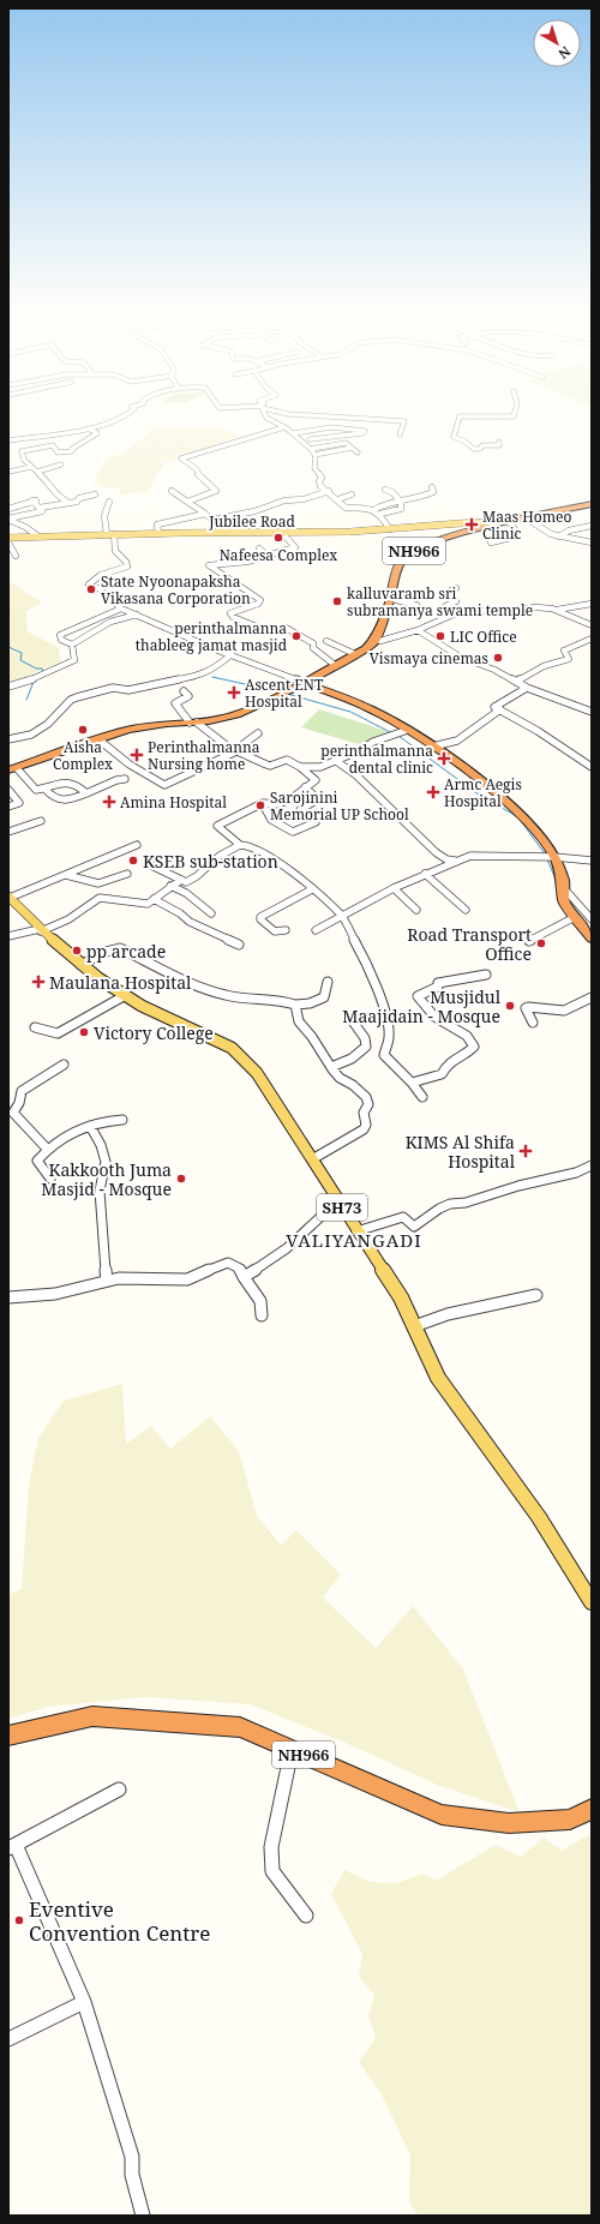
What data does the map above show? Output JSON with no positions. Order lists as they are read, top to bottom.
{
  "streets": {
    "highway": ["NH966"],
    "main road": ["Jubilee Road", "SH73"]
  },
  "crossings": [
    ["Jubilee Road", "NH966"]
  ],
  "districts": ["VALIYANGADI"],
  "places": {
    "health": [
      "Maas Homeo Clinic",
      "Ascent ENT Hospital",
      "Perinthalmanna Nursing home",
      "perinthalmanna dental clinic",
      "Armc Aegis Hospital",
      "Amina Hospital",
      "Maulana Hospital",
      "KIMS Al Shifa Hospital"
    ],
    "other": [
      "Nafeesa Complex",
      "State Nyoonapaksha Vikasana Corporation",
      "kalluvaramb sri subramanya swami temple",
      "perinthalmanna thableeg jamat masjid",
      "LIC Office",
      "Vismaya cinemas",
      "Aisha Complex",
      "Sarojinini Memorial UP School",
      "KSEB sub-station",
      "Road Transport Office",
      "pp arcade",
      "Musjidul Maajidain - Mosque",
      "Victory College",
      "Kakkooth Juma Masjid - Mosque",
      "Eventive Convention Centre"
    ]
  },
  "north": "bottom right"
}
